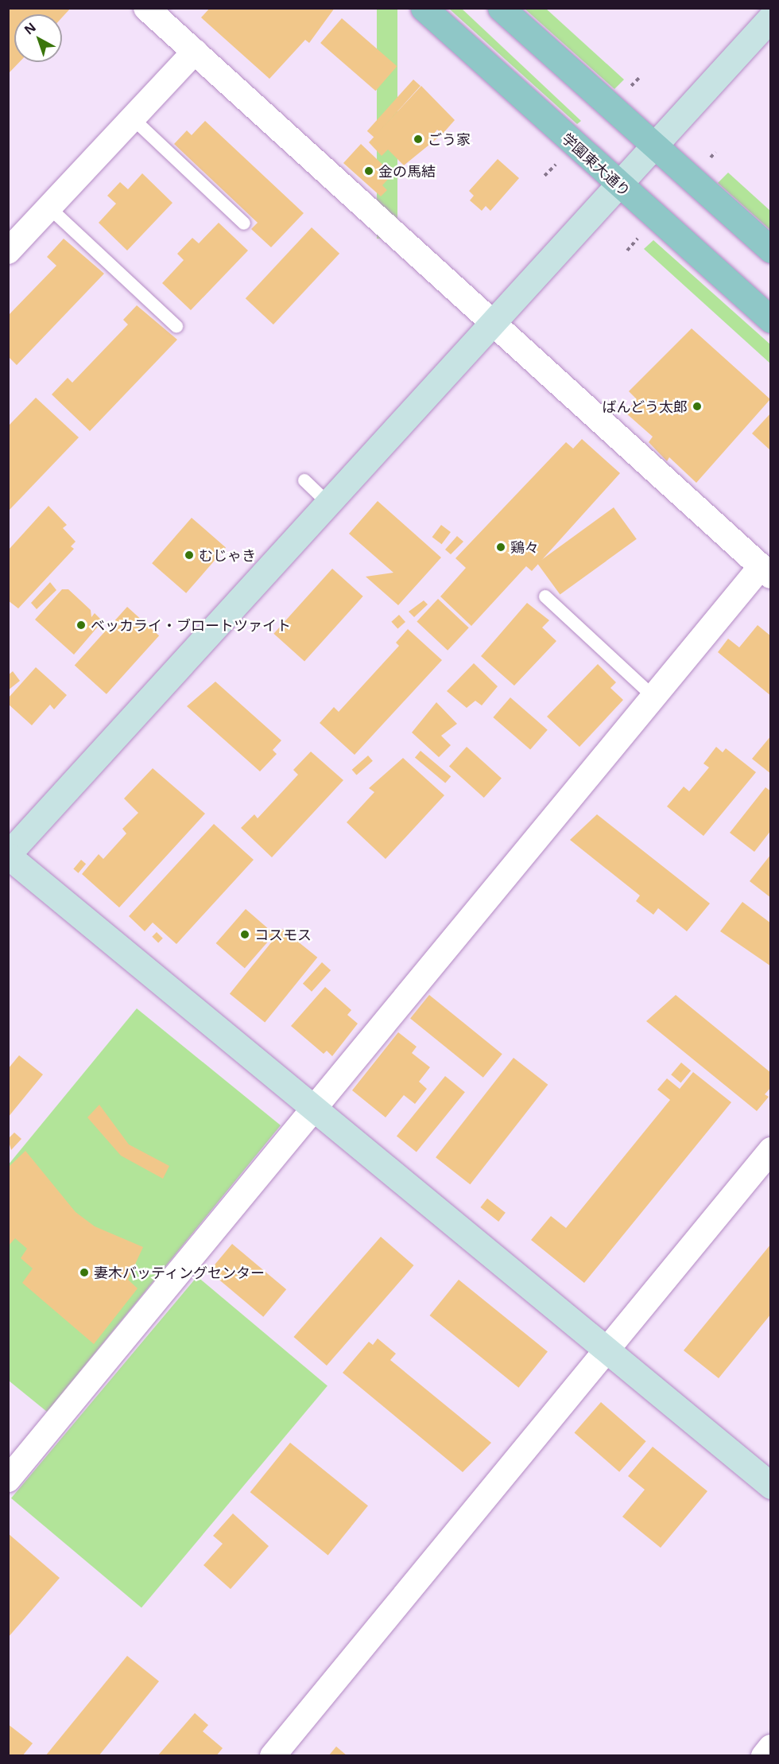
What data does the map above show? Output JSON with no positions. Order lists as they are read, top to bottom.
{
  "streets": {
    "main road": ["学園東大通り"]
  },
  "places": [
    "ごう家",
    "金の馬結",
    "ばんどう太郎",
    "鶏々",
    "むじゃき",
    "ベッカライ・ブロートツァイト",
    "コスモス",
    "妻木バッティングセンター"
  ],
  "north": "top left"
}
